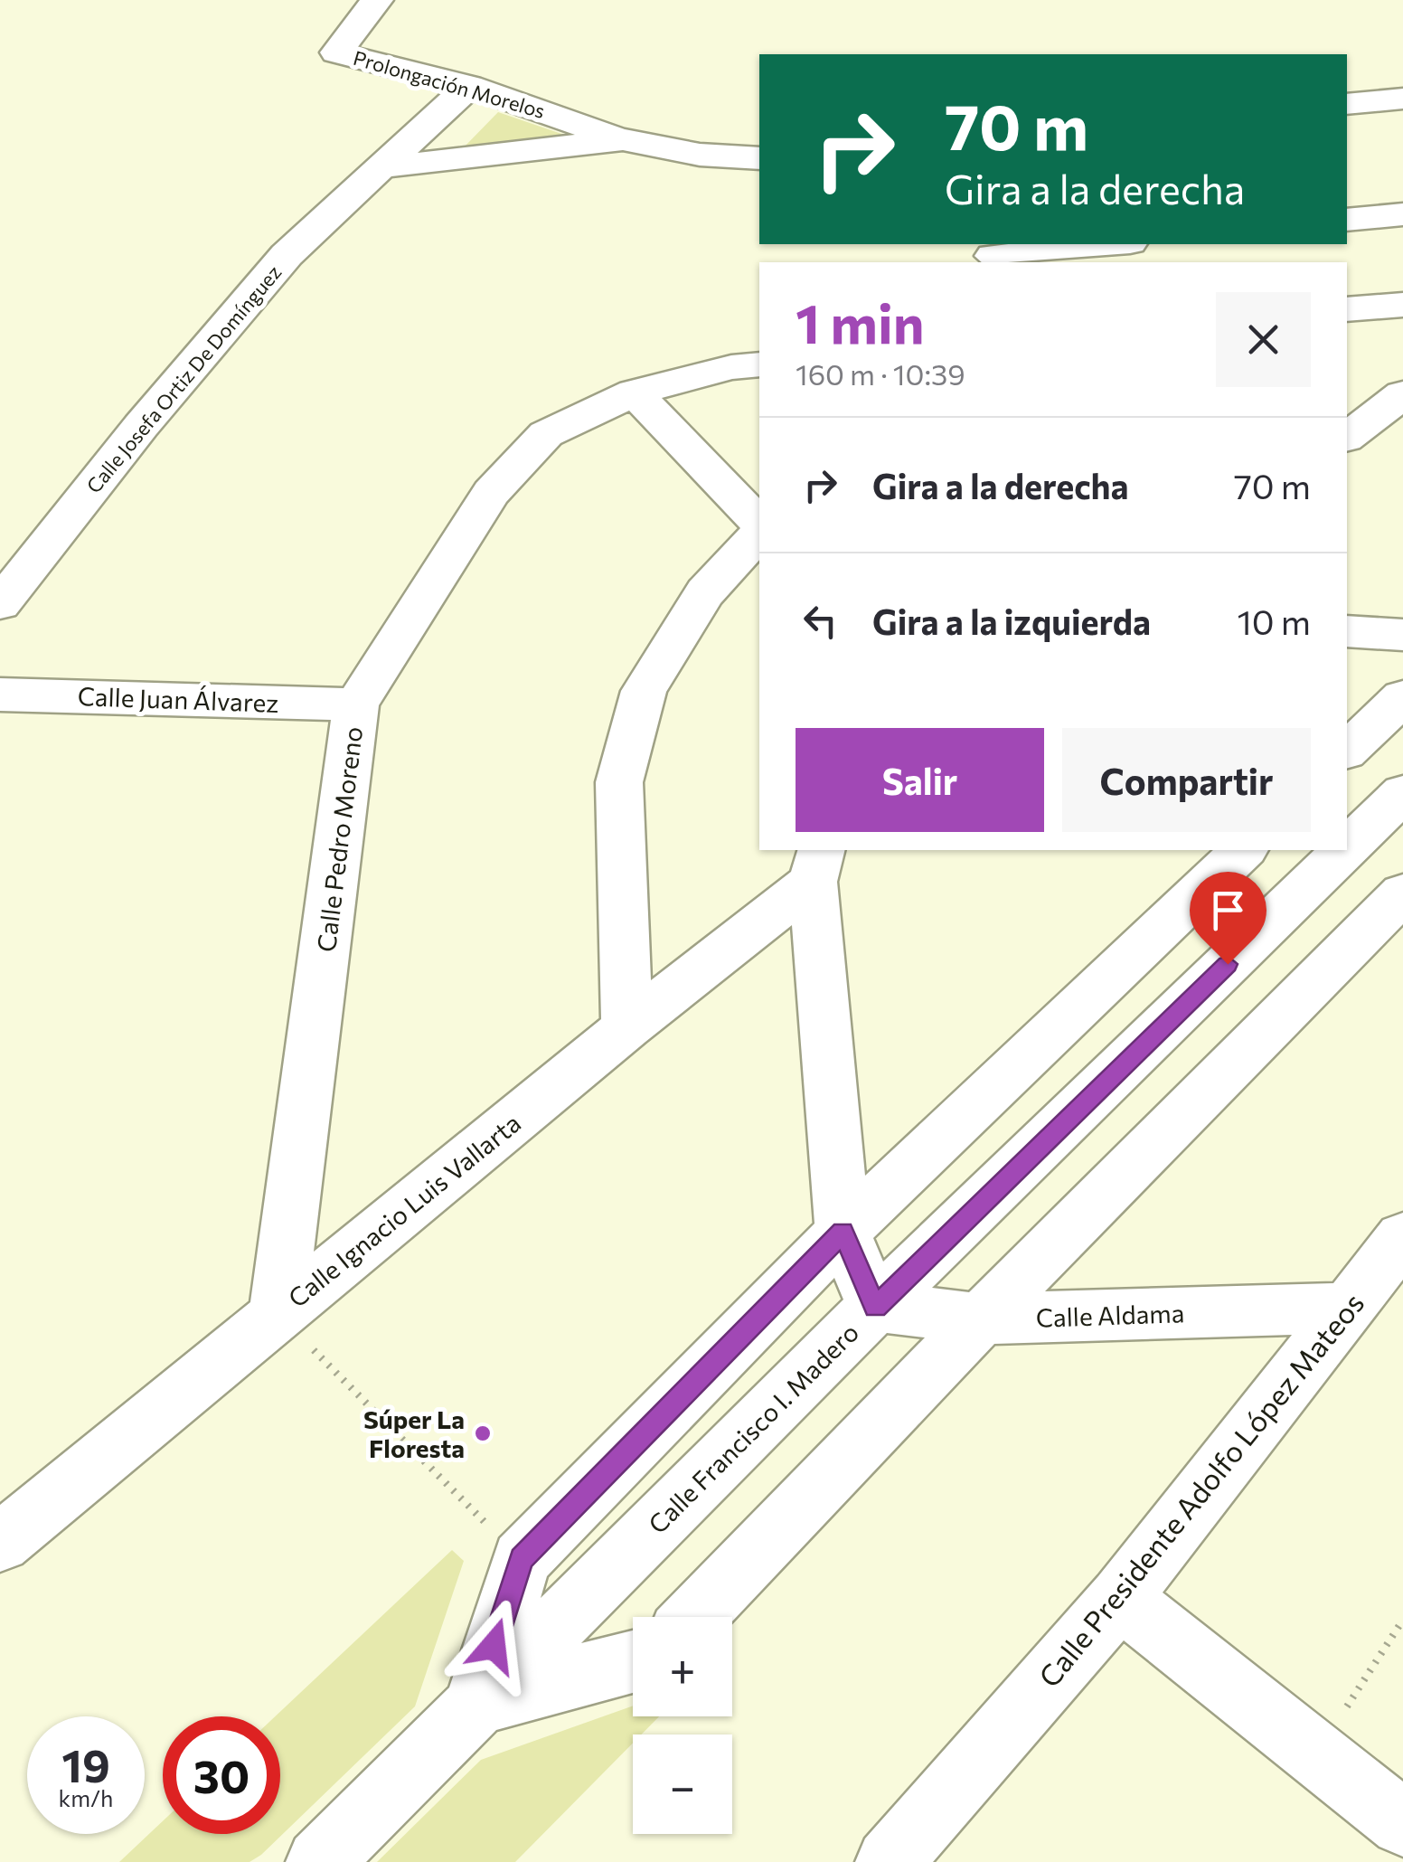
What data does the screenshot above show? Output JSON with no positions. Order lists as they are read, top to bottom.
{
  "streets": {
    "street": [
      "Prolongación Morelos",
      "Calle Josefa Ortiz De Domínguez",
      "Calle Juan Álvarez",
      "Calle Pedro Moreno",
      "Calle Ignacio Luis Vallarta",
      "Calle Aldama",
      "Calle Francisco I. Madero",
      "Calle Presidente Adolfo López Mateos"
    ]
  },
  "crossings": [
    ["Prolongación Morelos", "Calle Josefa Ortiz De Domínguez"],
    ["Calle Juan Álvarez", "Calle Pedro Moreno"],
    ["Calle Pedro Moreno", "Calle Ignacio Luis Vallarta"],
    ["Calle Ignacio Luis Vallarta", "Calle Aldama"],
    ["Calle Ignacio Luis Vallarta", "Calle Francisco I. Madero"],
    ["Calle Aldama", "Calle Francisco I. Madero"],
    ["Calle Aldama", "Calle Presidente Adolfo López Mateos"]
  ],
  "places": ["Súper La Floresta"],
  "page": {
    "turn": ["70 m", "Gira a la derecha"],
    "heading": ["1 min", "160 m · 10:39"],
    "list": [
      {
        "name": "Gira a la derecha",
        "value": "70 m"
      },
      {
        "name": "Gira a la izquierda",
        "value": "10 m"
      }
    ],
    "buttons": ["Salir", "Compartir"],
    "map_buttons": ["+", "−"],
    "speed": "19 km/h",
    "limit": "30"
  }
}
